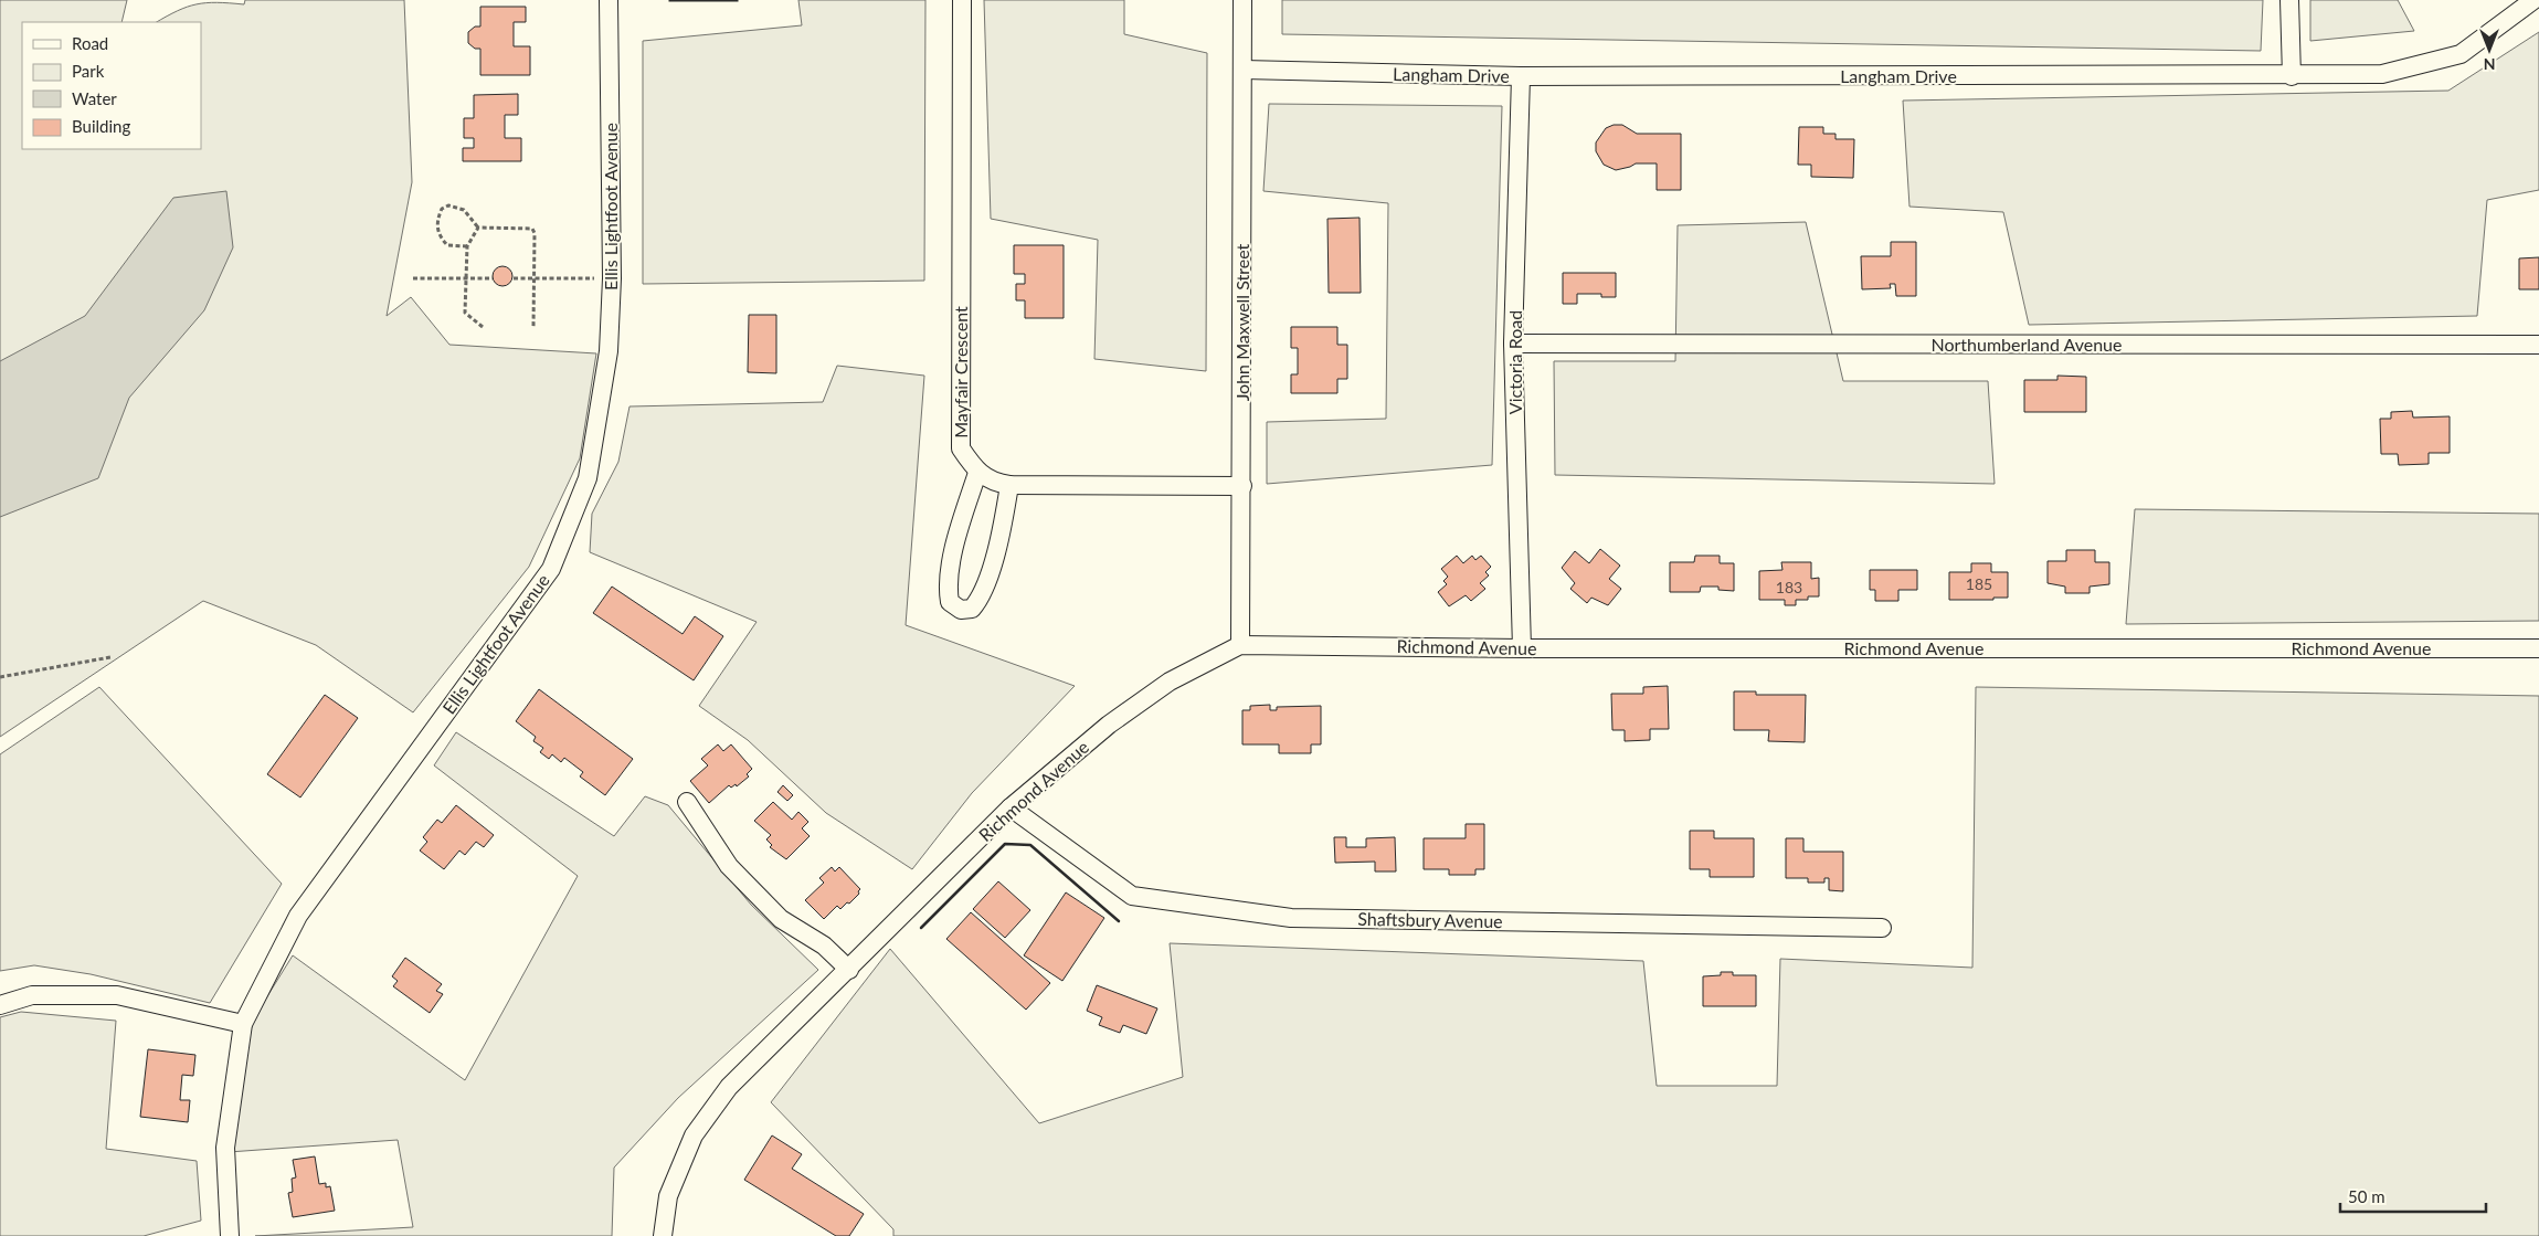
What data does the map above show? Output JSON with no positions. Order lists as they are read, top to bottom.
{
  "streets": {
    "street": [
      "Langham Drive",
      "Ellis Lightfoot Avenue",
      "John Maxwell Street",
      "Northumberland Avenue",
      "Victoria Road",
      "Mayfair Crescent",
      "Richmond Avenue",
      "Shaftsbury Avenue"
    ]
  },
  "crossings": [
    ["Langham Drive", "John Maxwell Street"],
    ["Langham Drive", "Victoria Road"],
    ["John Maxwell Street", "Richmond Avenue"],
    ["Northumberland Avenue", "Victoria Road"],
    ["Victoria Road", "Richmond Avenue"],
    ["Richmond Avenue", "Shaftsbury Avenue"]
  ],
  "house_numbers": ["185", "183"],
  "legend": [
    "Road",
    "Park",
    "Water",
    "Building"
  ],
  "scale_bar": "50 m",
  "north": "bottom"
}
